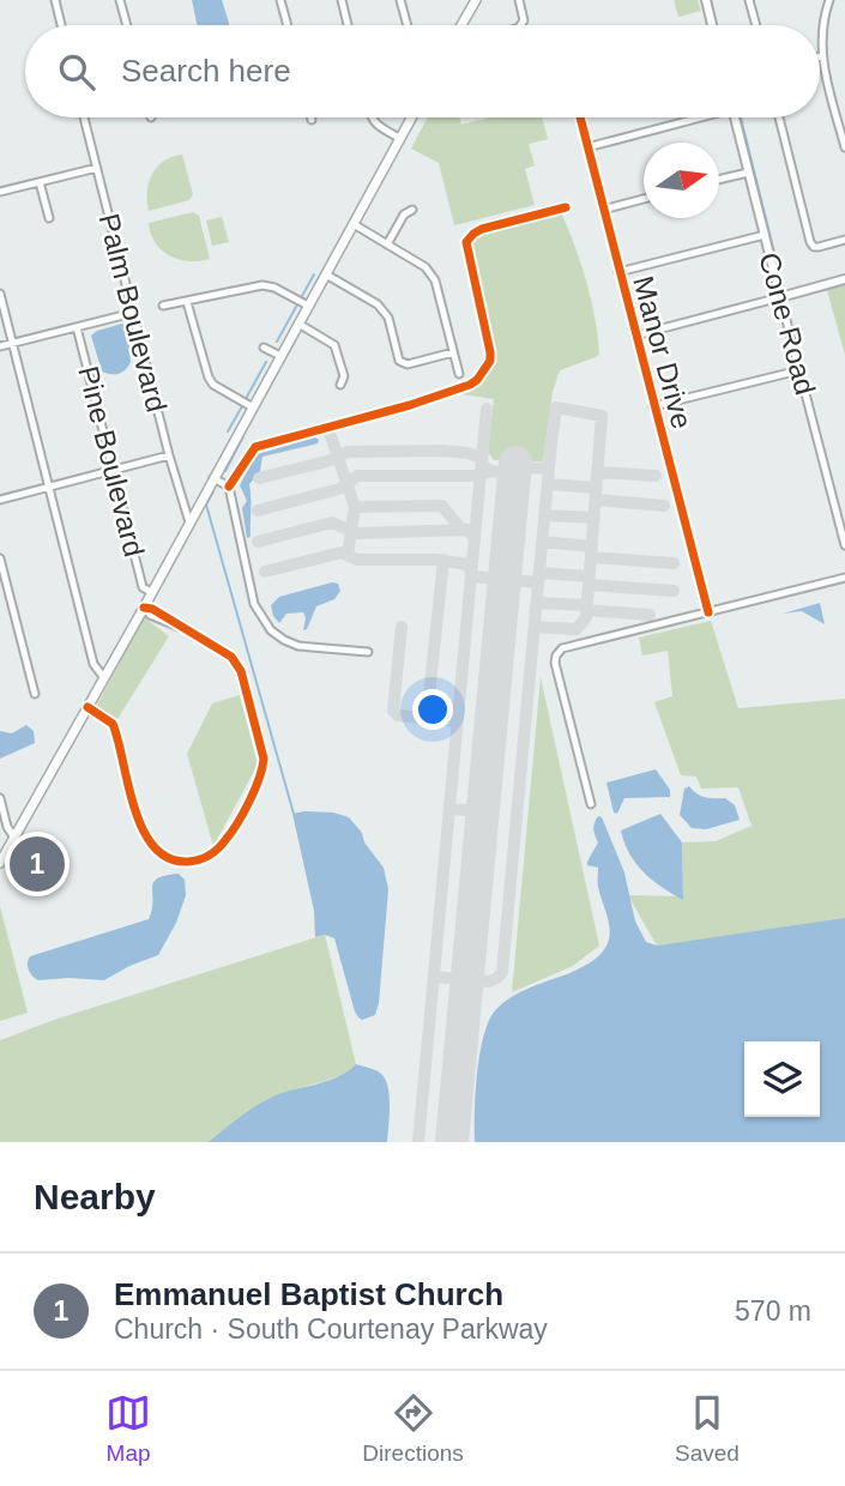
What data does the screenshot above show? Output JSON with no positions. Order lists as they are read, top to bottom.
{
  "streets": {
    "street": [
      "Palm Boulevard",
      "Cone Road",
      "Manor Drive",
      "Pine Boulevard"
    ]
  },
  "north": "right",
  "page": {
    "search": "Search here",
    "pins": "1",
    "heading": "Nearby",
    "list": [
      {
        "mark": "1",
        "name": "Emmanuel Baptist Church",
        "note": "Church · South Courtenay Parkway",
        "value": "570 m"
      }
    ],
    "nav": ["Map", "Directions", "Saved"]
  }
}
